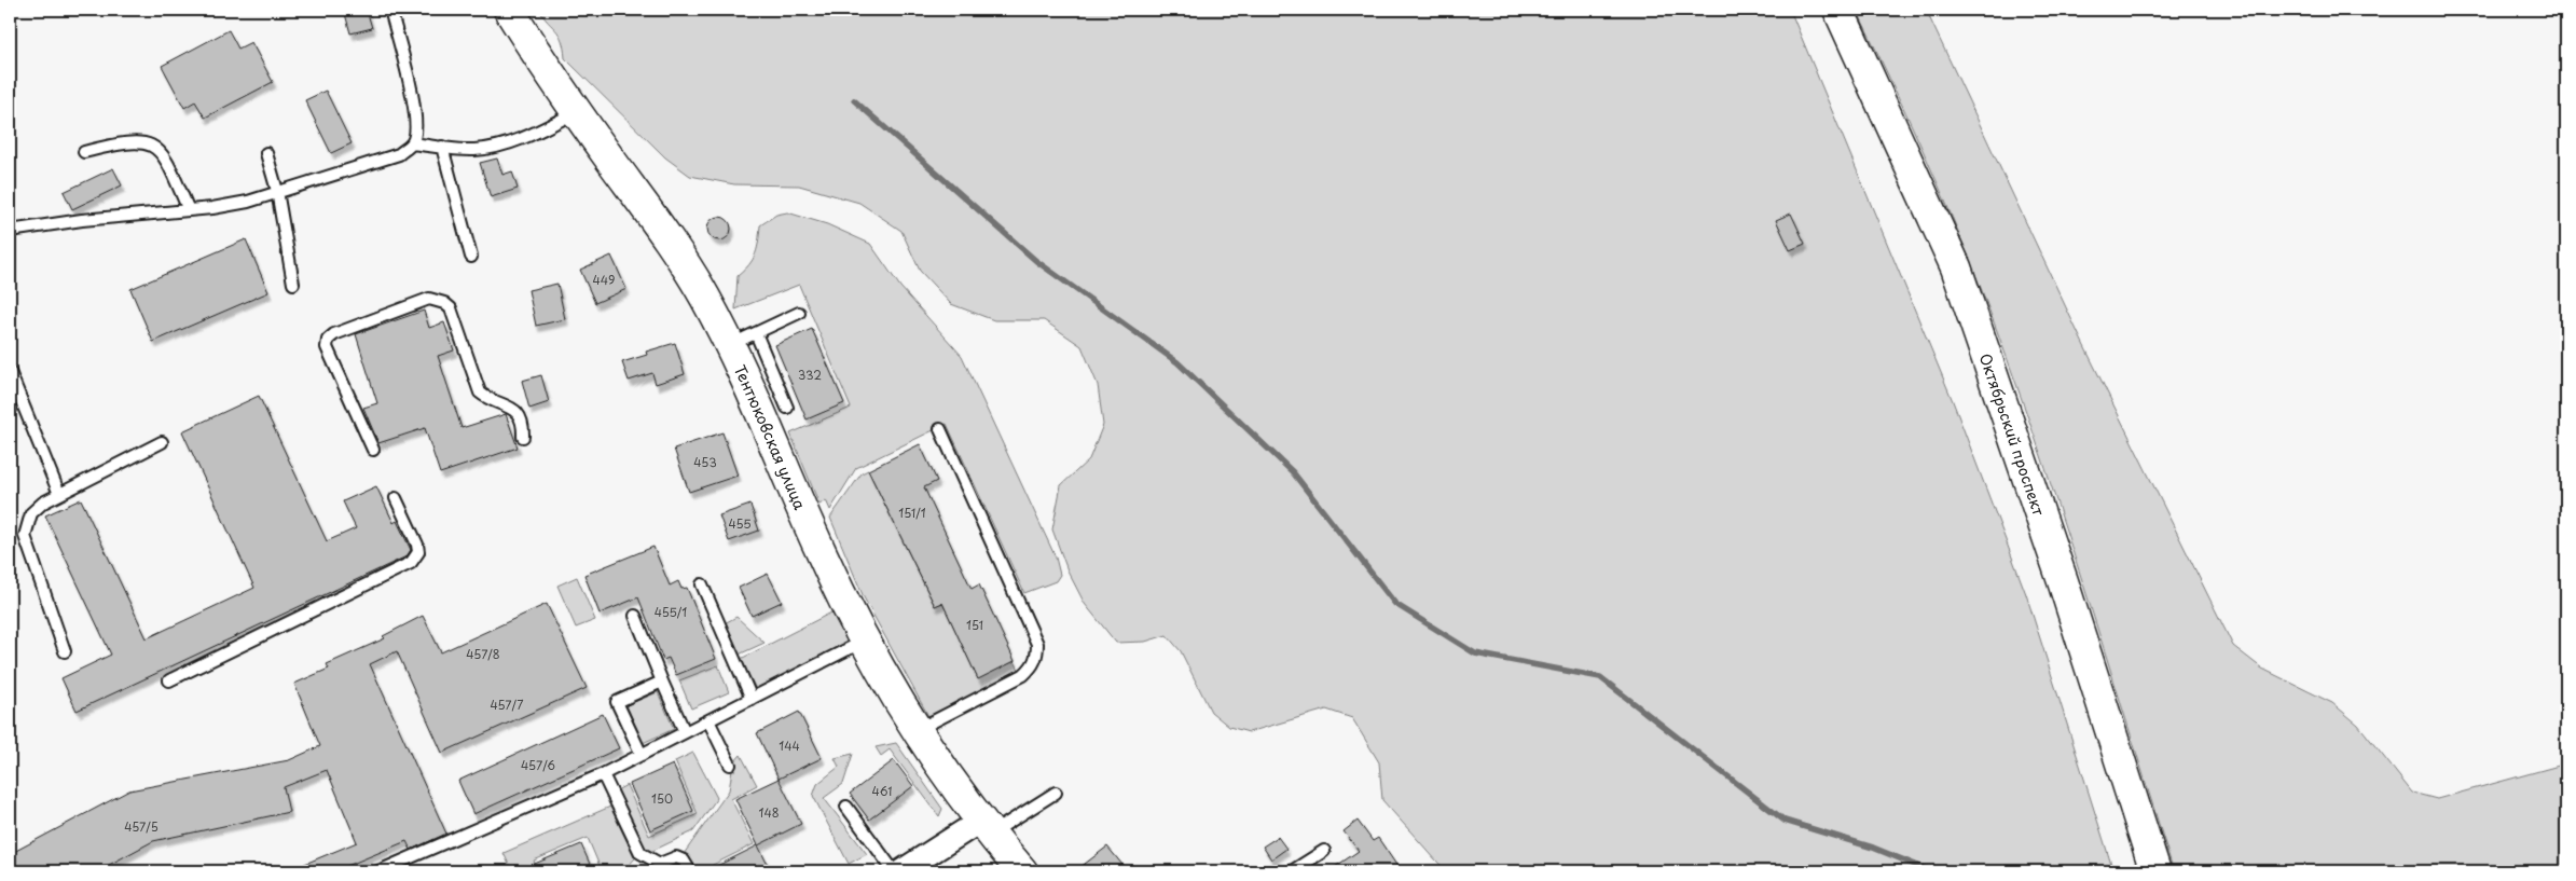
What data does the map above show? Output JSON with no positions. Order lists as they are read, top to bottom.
{
  "streets": {
    "street": ["Октябрьский проспект", "Тентюковская улица"]
  },
  "house_numbers": [
    "449",
    "332",
    "453",
    "151/1",
    "455",
    "455/1",
    "151",
    "457/8",
    "457/7",
    "144",
    "457/6",
    "461",
    "150",
    "148",
    "457/5"
  ]
}
